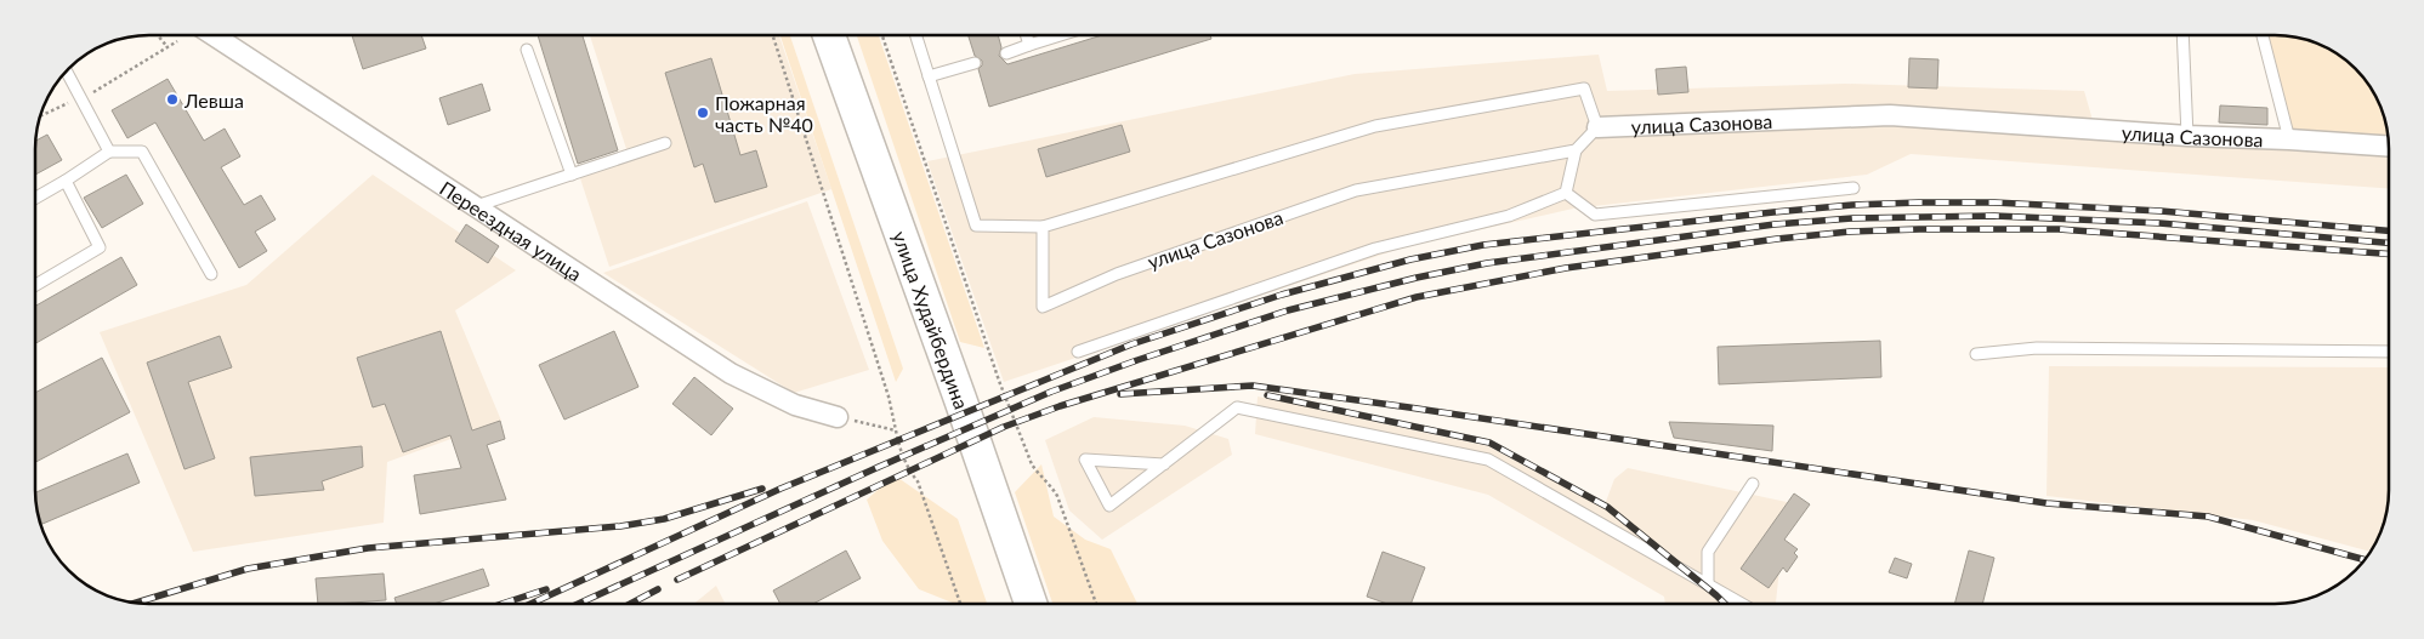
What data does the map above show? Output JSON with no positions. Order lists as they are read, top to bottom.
{
  "streets": {
    "main road": ["улица Худайбердина"],
    "street": ["улица Сазонова", "Переездная улица"]
  },
  "places": ["Левша", "Пожарная часть №40"]
}
